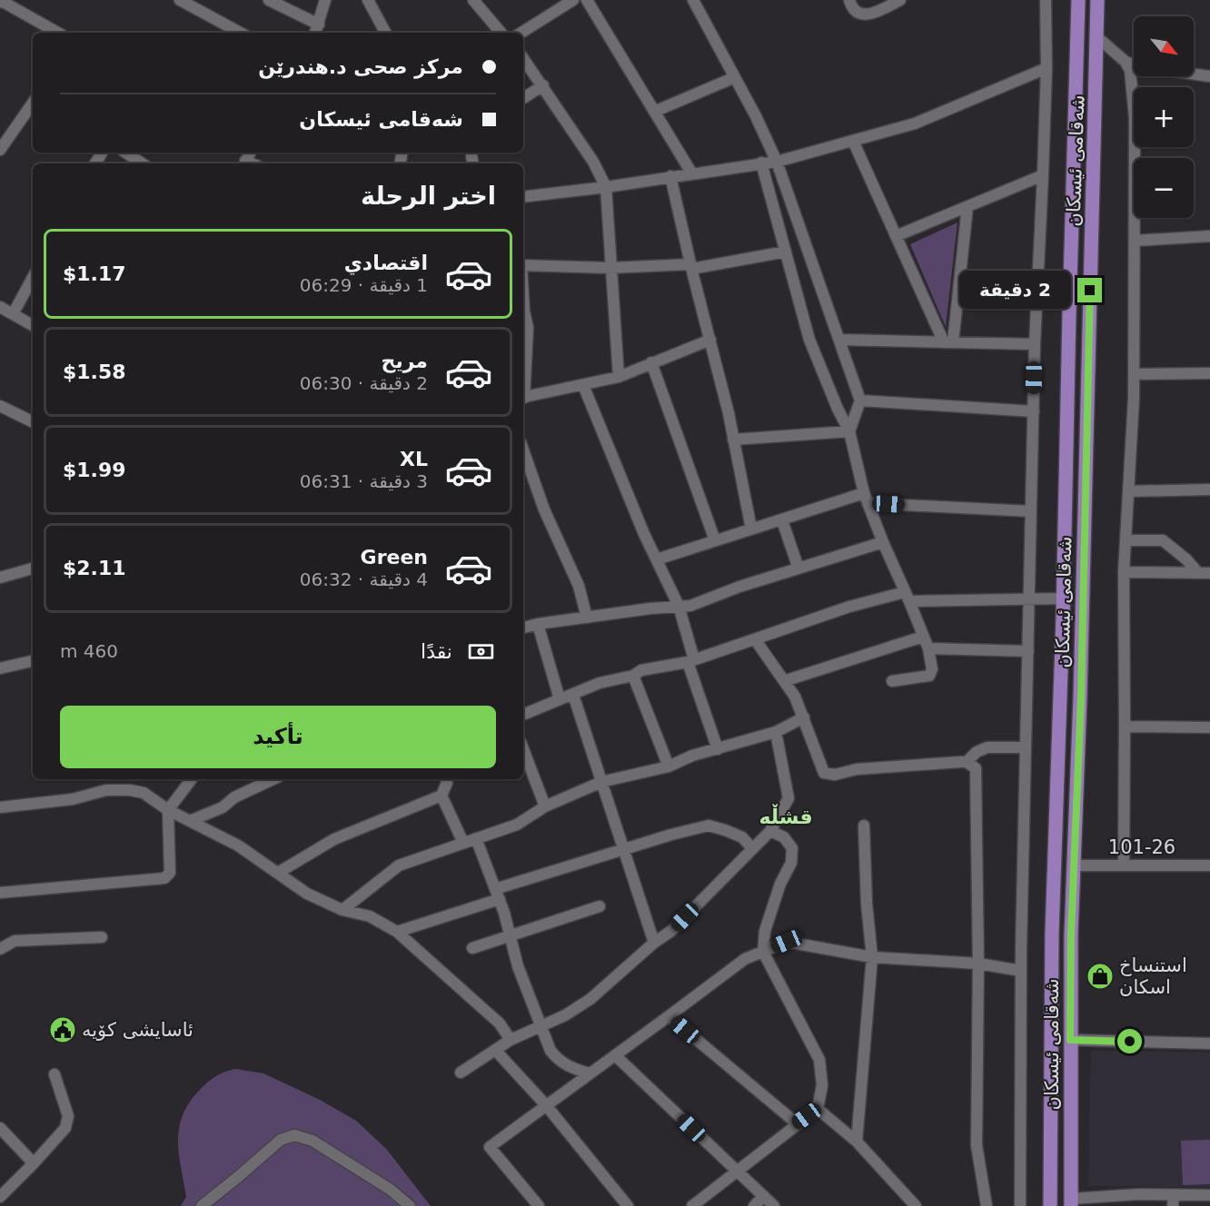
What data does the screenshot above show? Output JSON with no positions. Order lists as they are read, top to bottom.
{
  "streets": {
    "main road": ["شەقامی ئیسکان"],
    "street": ["101-26"]
  },
  "crossings": [
    ["شەقامی ئیسکان", "101-26"]
  ],
  "districts": ["قشڵه‌"],
  "places": {
    "shop": ["استنساخ اسکان"],
    "public building": ["ئاسایشی کۆیە"]
  },
  "north": "bottom right",
  "page": {
    "map_buttons": ["+", "−"],
    "banner": ["مرکز صحی د.هندرێن", "شەقامی ئیسکان"],
    "heading": "اختر الرحلة",
    "list": [
      {
        "name": "اقتصادي",
        "note": "1 دقيقة · 06:29",
        "value": "$1.17"
      },
      {
        "name": "مريح",
        "note": "2 دقيقة · 06:30",
        "value": "$1.58"
      },
      {
        "name": "XL",
        "note": "3 دقيقة · 06:31",
        "value": "$1.99"
      },
      {
        "name": "Green",
        "note": "4 دقيقة · 06:32",
        "value": "$2.11"
      }
    ],
    "bubble": "2 دقيقة",
    "pay": ["نقدًا", "460 m"],
    "buttons": "تأكيد"
  }
}
